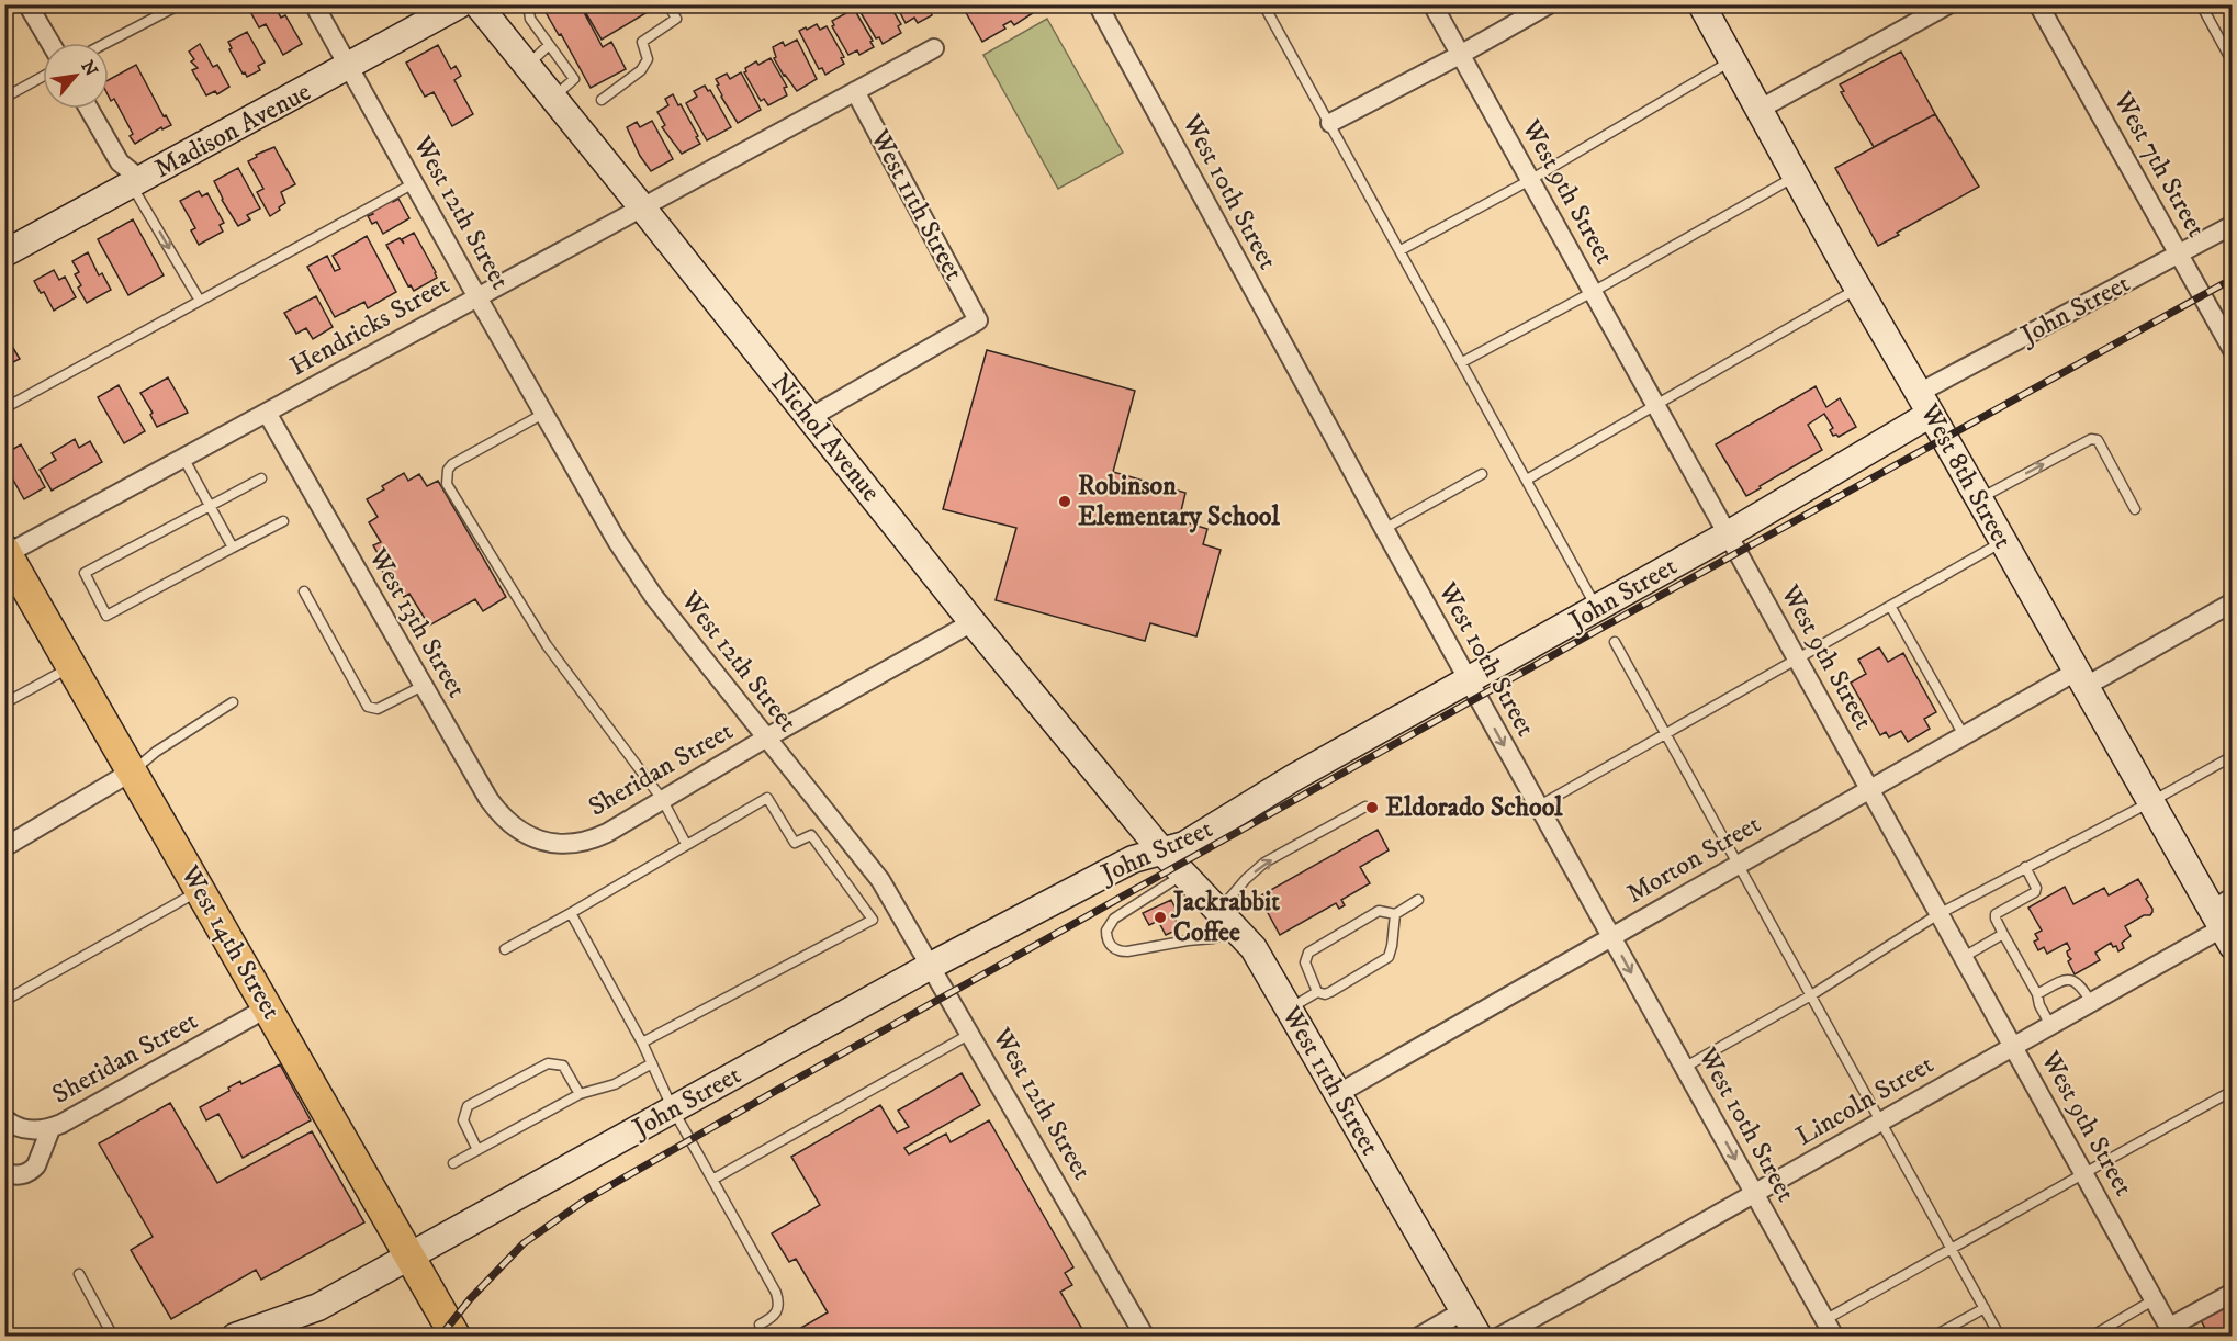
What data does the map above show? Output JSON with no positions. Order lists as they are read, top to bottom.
{
  "streets": {
    "main road": ["West 14th Street"],
    "street": [
      "Madison Avenue",
      "West 7th Street",
      "West 10th Street",
      "West 9th Street",
      "West 11th Street",
      "West 12th Street",
      "John Street",
      "Hendricks Street",
      "Nichol Avenue",
      "West 8th Street",
      "West 13th Street",
      "Sheridan Street",
      "Morton Street",
      "Lincoln Street"
    ]
  },
  "crossings": [
    ["Madison Avenue", "West 12th Street"],
    ["West 7th Street", "John Street"],
    ["West 10th Street", "John Street"],
    ["West 10th Street", "Morton Street"],
    ["West 10th Street", "Lincoln Street"],
    ["West 9th Street", "John Street"],
    ["West 9th Street", "Morton Street"],
    ["West 9th Street", "Lincoln Street"],
    ["West 11th Street", "John Street"],
    ["West 11th Street", "Hendricks Street"],
    ["West 11th Street", "Nichol Avenue"],
    ["West 11th Street", "Morton Street"],
    ["West 12th Street", "John Street"],
    ["West 12th Street", "Hendricks Street"],
    ["West 12th Street", "Sheridan Street"],
    ["John Street", "Nichol Avenue"],
    ["John Street", "West 8th Street"],
    ["John Street", "West 14th Street"],
    ["Hendricks Street", "Nichol Avenue"],
    ["Hendricks Street", "West 13th Street"],
    ["Hendricks Street", "West 14th Street"],
    ["Nichol Avenue", "Sheridan Street"],
    ["West 8th Street", "Morton Street"],
    ["West 8th Street", "Lincoln Street"],
    ["West 13th Street", "Sheridan Street"],
    ["Sheridan Street", "West 14th Street"]
  ],
  "places": ["Robinson Elementary School", "Eldorado School", "Jackrabbit Coffee"],
  "north": "top right"
}
